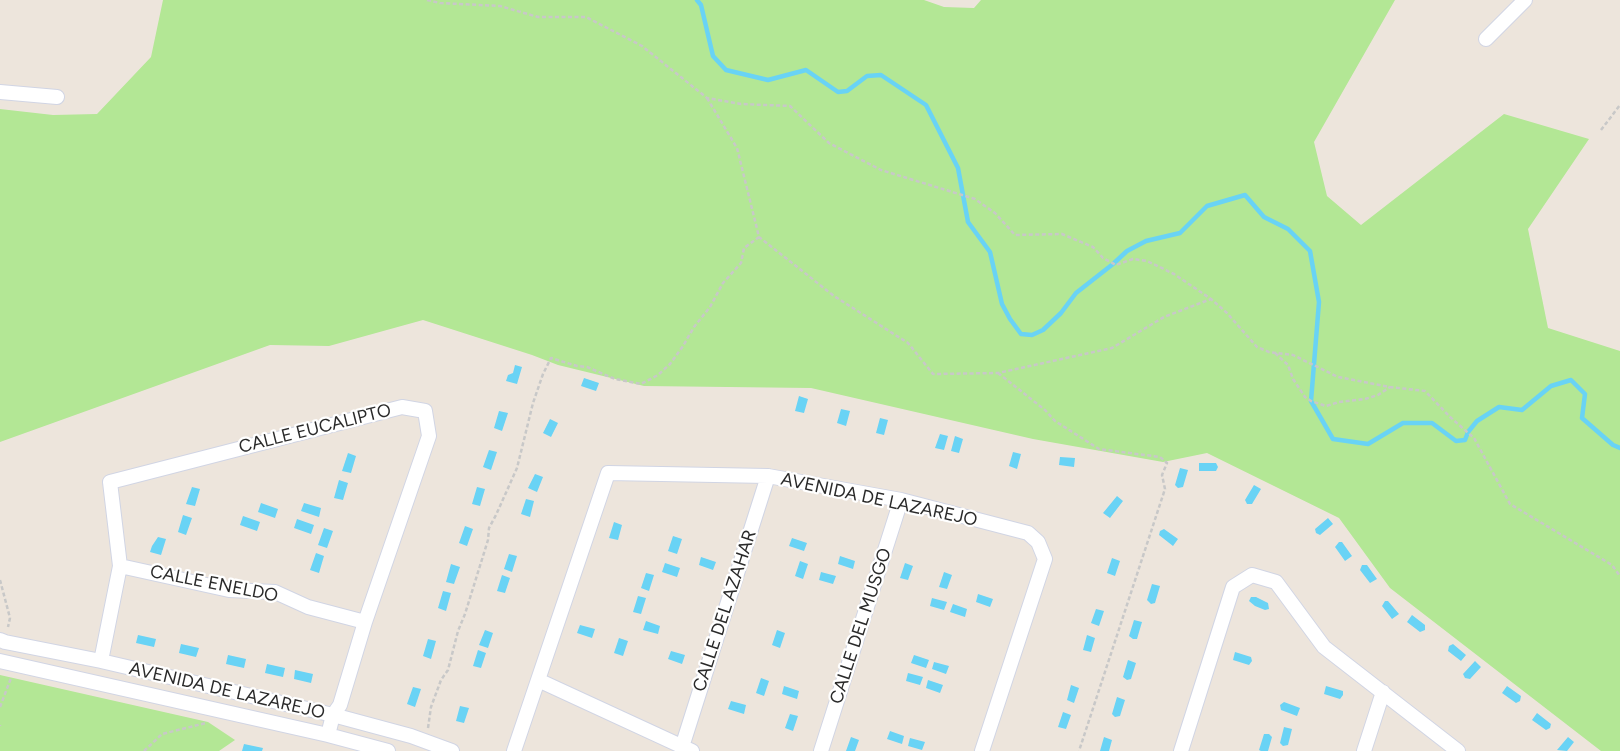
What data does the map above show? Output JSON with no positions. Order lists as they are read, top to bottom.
{
  "streets": {
    "street": [
      "CALLE EUCALIPTO",
      "AVENIDA DE LAZAREJO",
      "CALLE ENELDO",
      "CALLE DEL AZAHAR",
      "CALLE DEL MUSGO"
    ]
  },
  "crossings": [
    ["CALLE EUCALIPTO", "AVENIDA DE LAZAREJO"],
    ["CALLE EUCALIPTO", "CALLE ENELDO"],
    ["AVENIDA DE LAZAREJO", "CALLE DEL AZAHAR"],
    ["AVENIDA DE LAZAREJO", "CALLE DEL MUSGO"]
  ]
}
